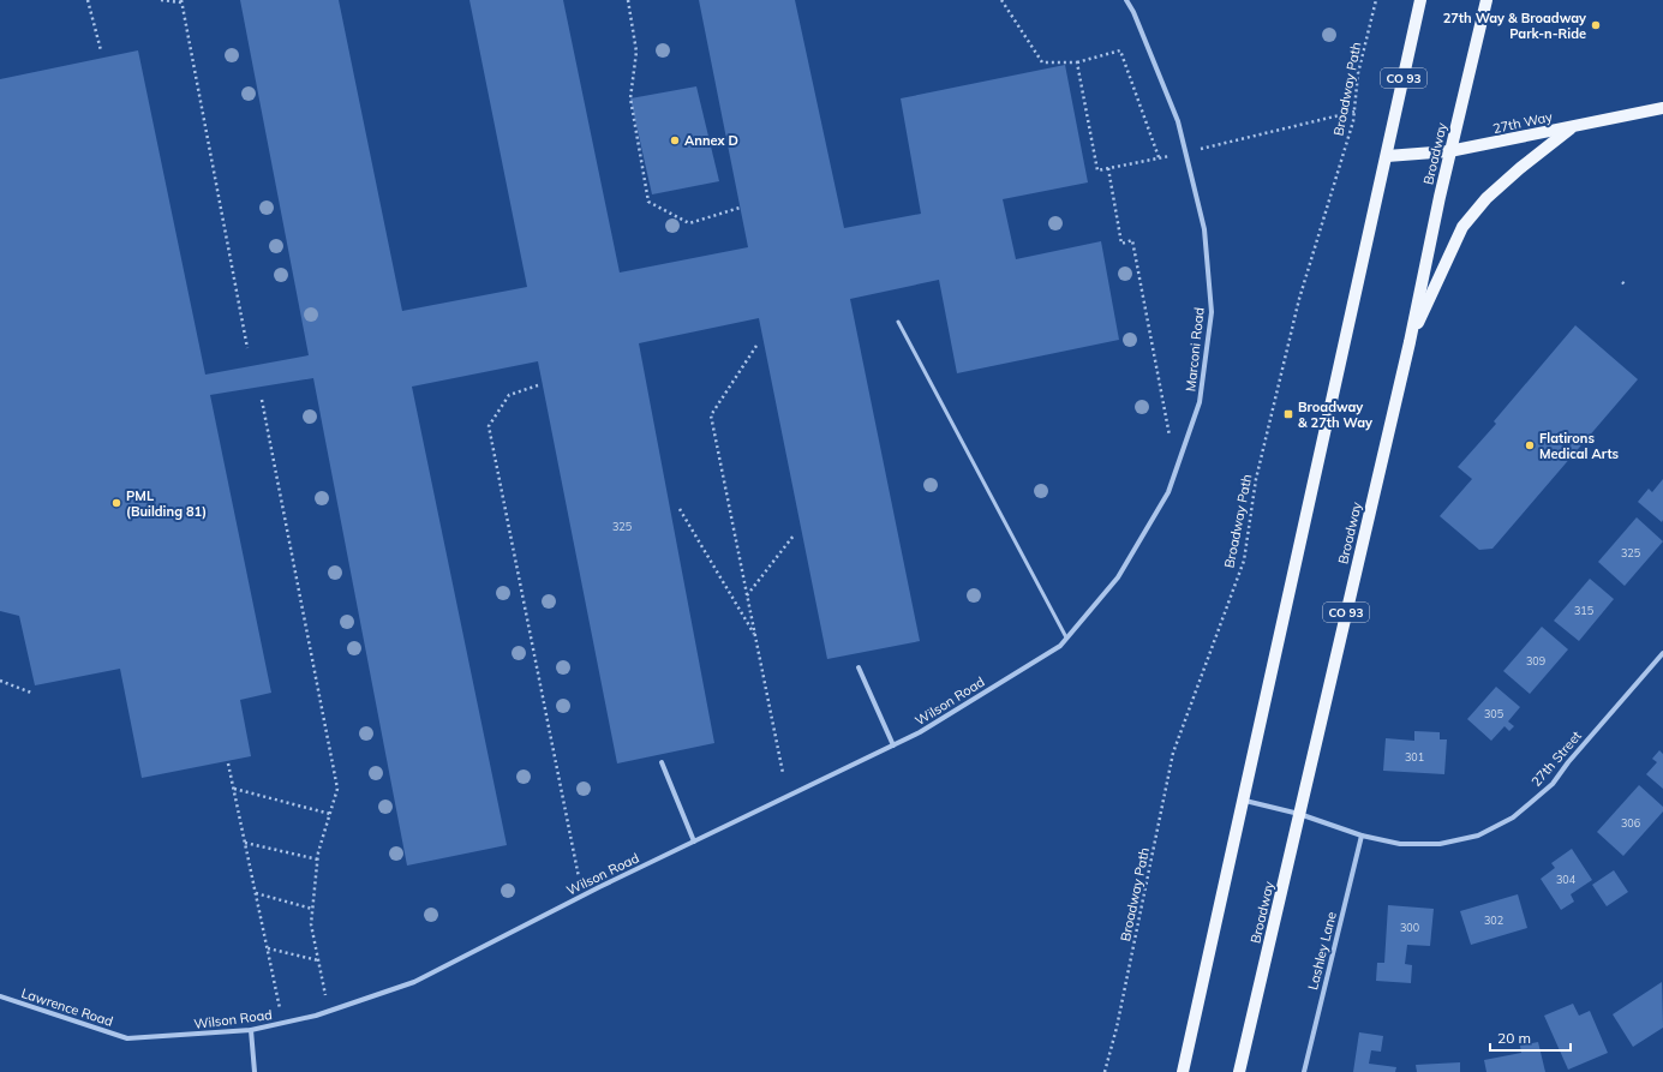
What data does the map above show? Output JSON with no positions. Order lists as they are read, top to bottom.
{
  "streets": {
    "main road": ["CO 93", "27th Way", "Broadway"],
    "street": [
      "Marconi Road",
      "Wilson Road",
      "27th Street",
      "Lashley Lane",
      "Lawrence Road"
    ],
    "path": ["Broadway Path"]
  },
  "crossings": [
    ["CO 93", "27th Way"],
    ["CO 93", "27th Street"],
    ["27th Way", "Broadway"],
    ["Broadway", "27th Street"],
    ["Marconi Road", "Wilson Road"],
    ["Wilson Road", "Lawrence Road"],
    ["27th Street", "Lashley Lane"]
  ],
  "places": {
    "other": [
      "27th Way & Broadway Park-n-Ride",
      "Annex D",
      "Flatirons Medical Arts",
      "PML (Building 81)"
    ],
    "transit": ["Broadway & 27th Way"]
  },
  "house_numbers": [
    "325",
    "325",
    "315",
    "309",
    "305",
    "301",
    "306",
    "304",
    "302",
    "300"
  ],
  "scale_bar": "20 m"
}
